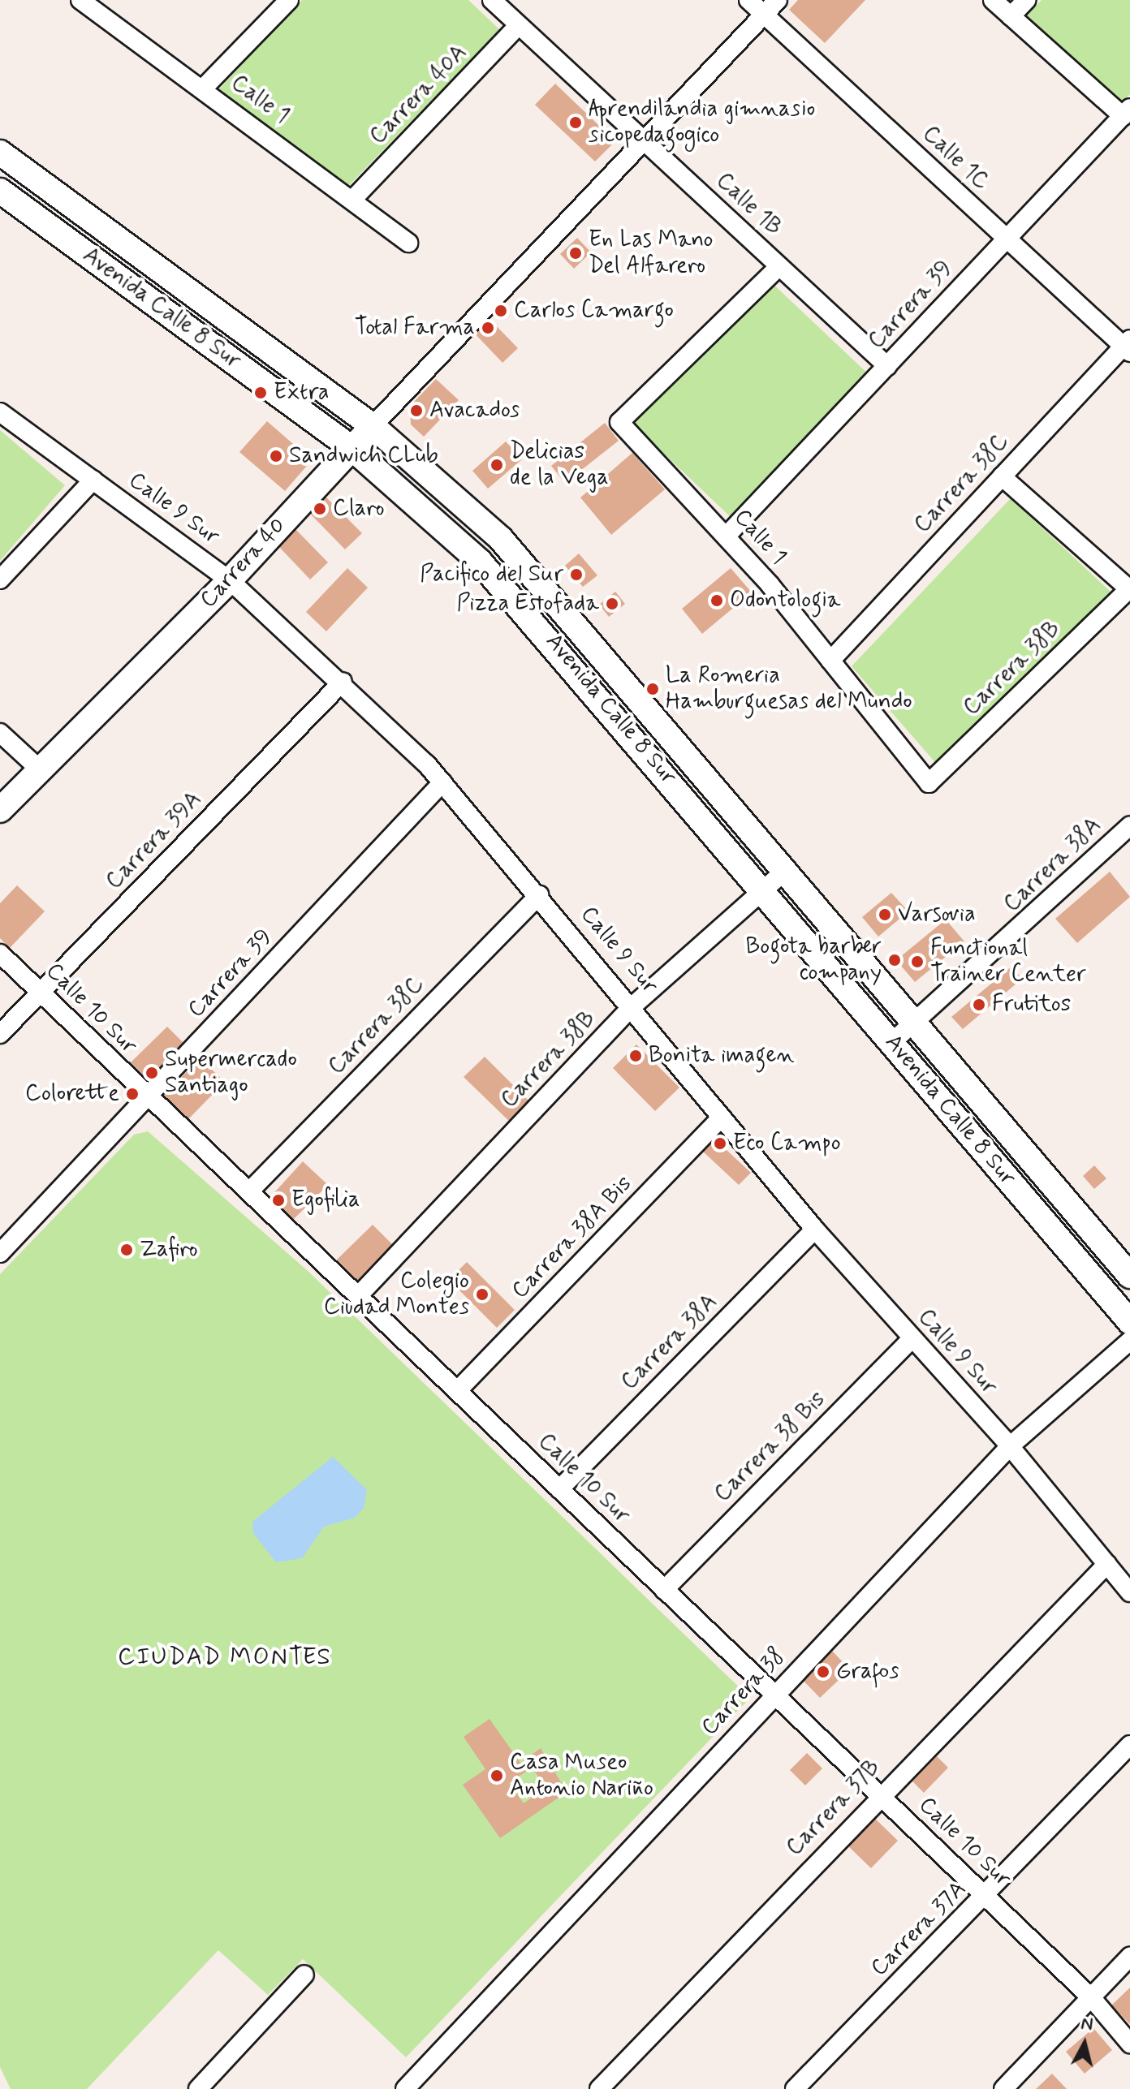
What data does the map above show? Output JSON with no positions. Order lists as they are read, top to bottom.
{
  "streets": {
    "main road": ["Avenida Calle 8 Sur", "Carrera 40"],
    "street": [
      "Carrera 40A",
      "Calle 1",
      "Calle 1C",
      "Calle 1B",
      "Carrera 39",
      "Carrera 38C",
      "Calle 9 Sur",
      "Carrera 38B",
      "Carrera 39A",
      "Carrera 38A",
      "Calle 10 Sur",
      "Carrera 38A Bis",
      "Carrera 38 Bis",
      "Carrera 38",
      "Carrera 37B",
      "Carrera 37A"
    ]
  },
  "crossings": [
    ["Carrera 40A", "Calle 1"],
    ["Carrera 40A", "Calle 1B"],
    ["Calle 1", "Calle 1B"],
    ["Calle 1", "Carrera 39"],
    ["Calle 1", "Carrera 38C"],
    ["Calle 1", "Carrera 38B"],
    ["Calle 1C", "Carrera 39"],
    ["Calle 1C", "Carrera 38C"],
    ["Calle 1C", "Carrera 40"],
    ["Calle 1B", "Carrera 39"],
    ["Calle 1B", "Carrera 40"],
    ["Carrera 39", "Calle 9 Sur"],
    ["Carrera 39", "Calle 10 Sur"],
    ["Avenida Calle 8 Sur", "Carrera 40"],
    ["Avenida Calle 8 Sur", "Carrera 38B"],
    ["Avenida Calle 8 Sur", "Carrera 38A"],
    ["Carrera 38C", "Calle 9 Sur"],
    ["Carrera 38C", "Calle 10 Sur"],
    ["Calle 9 Sur", "Carrera 40"],
    ["Calle 9 Sur", "Carrera 38B"],
    ["Calle 9 Sur", "Carrera 39A"],
    ["Calle 9 Sur", "Carrera 38A"],
    ["Calle 9 Sur", "Carrera 38A Bis"],
    ["Calle 9 Sur", "Carrera 38 Bis"],
    ["Calle 9 Sur", "Carrera 38"],
    ["Calle 9 Sur", "Carrera 37B"],
    ["Carrera 38B", "Calle 10 Sur"],
    ["Carrera 39A", "Calle 10 Sur"],
    ["Carrera 38A", "Calle 10 Sur"],
    ["Calle 10 Sur", "Carrera 38A Bis"],
    ["Calle 10 Sur", "Carrera 38 Bis"],
    ["Calle 10 Sur", "Carrera 38"],
    ["Calle 10 Sur", "Carrera 37B"],
    ["Calle 10 Sur", "Carrera 37A"]
  ],
  "districts": ["CIUDAD MONTES"],
  "places": [
    "Aprendilandia gimnasio sicopedagogico",
    "En Las Mano Del Alfarero",
    "Carlos Camargo",
    "Total Farma",
    "Extra",
    "Avacados",
    "Sandwich CLub",
    "Delicias de la Vega",
    "Claro",
    "Pacifico del Sur",
    "Odontologia",
    "Pizza Estofada",
    "La Romeria Hamburguesas del Mundo",
    "Varsovia",
    "Bogota barber company",
    "Functional Trainer Center",
    "Frutitos",
    "Bonita imagen",
    "Supermercado Santiago",
    "Colorette",
    "Eco Campo",
    "Egofilia",
    "Zafiro",
    "Colegio Ciudad Montes",
    "Grafos",
    "Casa Museo Antonio Nariño"
  ],
  "north": "top"
}
